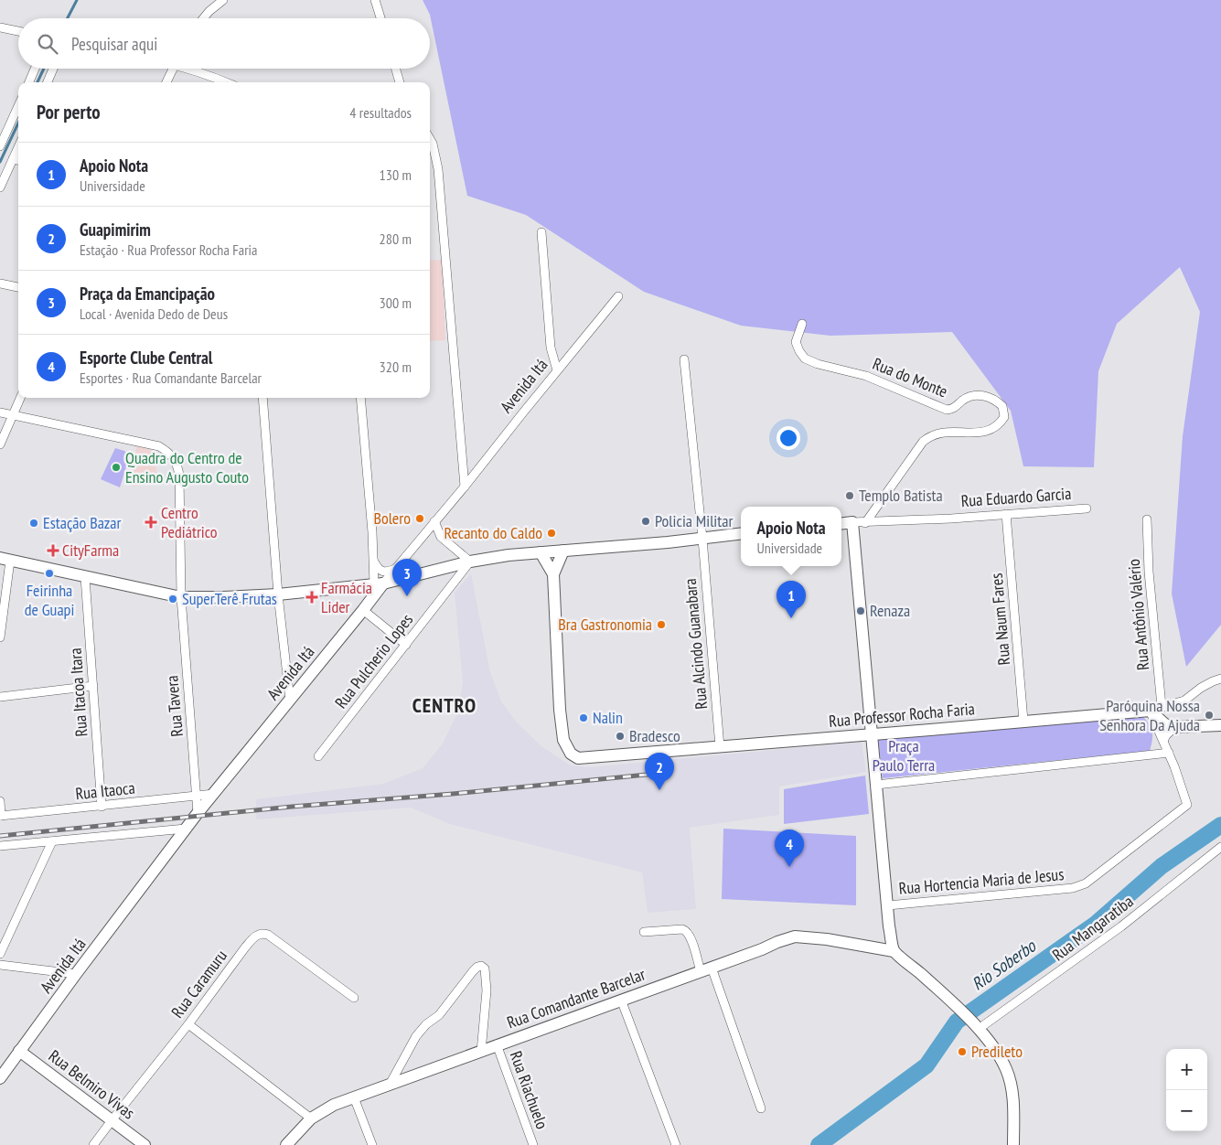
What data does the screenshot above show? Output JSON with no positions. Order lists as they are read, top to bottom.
{
  "streets": {
    "main road": [
      "Avenida Itá",
      "Rua Eduardo Garcia",
      "Rua Professor Rocha Faria",
      "Rua Comandante Barcelar",
      "Rua Belmiro Vivas"
    ],
    "street": [
      "Rua do Monte",
      "Rua Antônio Valério",
      "Rua Naum Fares",
      "Rua Alcindo Guanabara",
      "Rua Pulcherio Lopes",
      "Rua Itacoa Itara",
      "Rua Tavera",
      "Rua Itaoca",
      "Rua Hortencia Maria de Jesus",
      "Rua Mangaratiba",
      "Rua Caramuru",
      "Rua Riachuelo"
    ]
  },
  "crossings": [
    ["Rua do Monte", "Rua Eduardo Garcia"],
    ["Avenida Itá", "Rua Tavera"],
    ["Avenida Itá", "Rua Itaoca"],
    ["Avenida Itá", "Rua Belmiro Vivas"],
    ["Rua Eduardo Garcia", "Rua Naum Fares"],
    ["Rua Antônio Valério", "Rua Professor Rocha Faria"],
    ["Rua Naum Fares", "Rua Professor Rocha Faria"],
    ["Rua Alcindo Guanabara", "Rua Professor Rocha Faria"],
    ["Rua Itacoa Itara", "Rua Itaoca"],
    ["Rua Tavera", "Rua Itaoca"],
    ["Rua Caramuru", "Rua Belmiro Vivas"],
    ["Rua Comandante Barcelar", "Rua Riachuelo"]
  ],
  "districts": ["CENTRO"],
  "water": ["Rio Soberbo"],
  "parks": ["Praça Paulo Terra"],
  "places": {
    "other": [
      "Quadra do Centro de Ensino Augusto Couto",
      "Templo Batista",
      "Bolero",
      "Policia Militar",
      "Estação Bazar",
      "Recanto do Caldo",
      "Feirinha de Guapi",
      "SuperTerê Frutas",
      "Renaza",
      "Bra Gastronomia",
      "Paróquina Nossa Senhora Da Ajuda",
      "Nalin",
      "Bradesco",
      "Predileto"
    ],
    "health": ["Centro Pediátrico", "CityFarma", "Farmácia Lider"]
  },
  "page": {
    "search": "Pesquisar aqui",
    "heading": ["Por perto", "4 resultados"],
    "list": [
      {
        "mark": "1",
        "name": "Apoio Nota",
        "note": "Universidade",
        "value": "130 m"
      },
      {
        "mark": "2",
        "name": "Guapimirim",
        "note": "Estação · Rua Professor Rocha Faria",
        "value": "280 m"
      },
      {
        "mark": "3",
        "name": "Praça da Emancipação",
        "note": "Local · Avenida Dedo de Deus",
        "value": "300 m"
      },
      {
        "mark": "4",
        "name": "Esporte Clube Central",
        "note": "Esportes · Rua Comandante Barcelar",
        "value": "320 m"
      }
    ],
    "popup": ["Apoio Nota", "Universidade"],
    "pins": [
      "3",
      "1",
      "2",
      "4"
    ],
    "map_buttons": ["+", "−"]
  }
}
